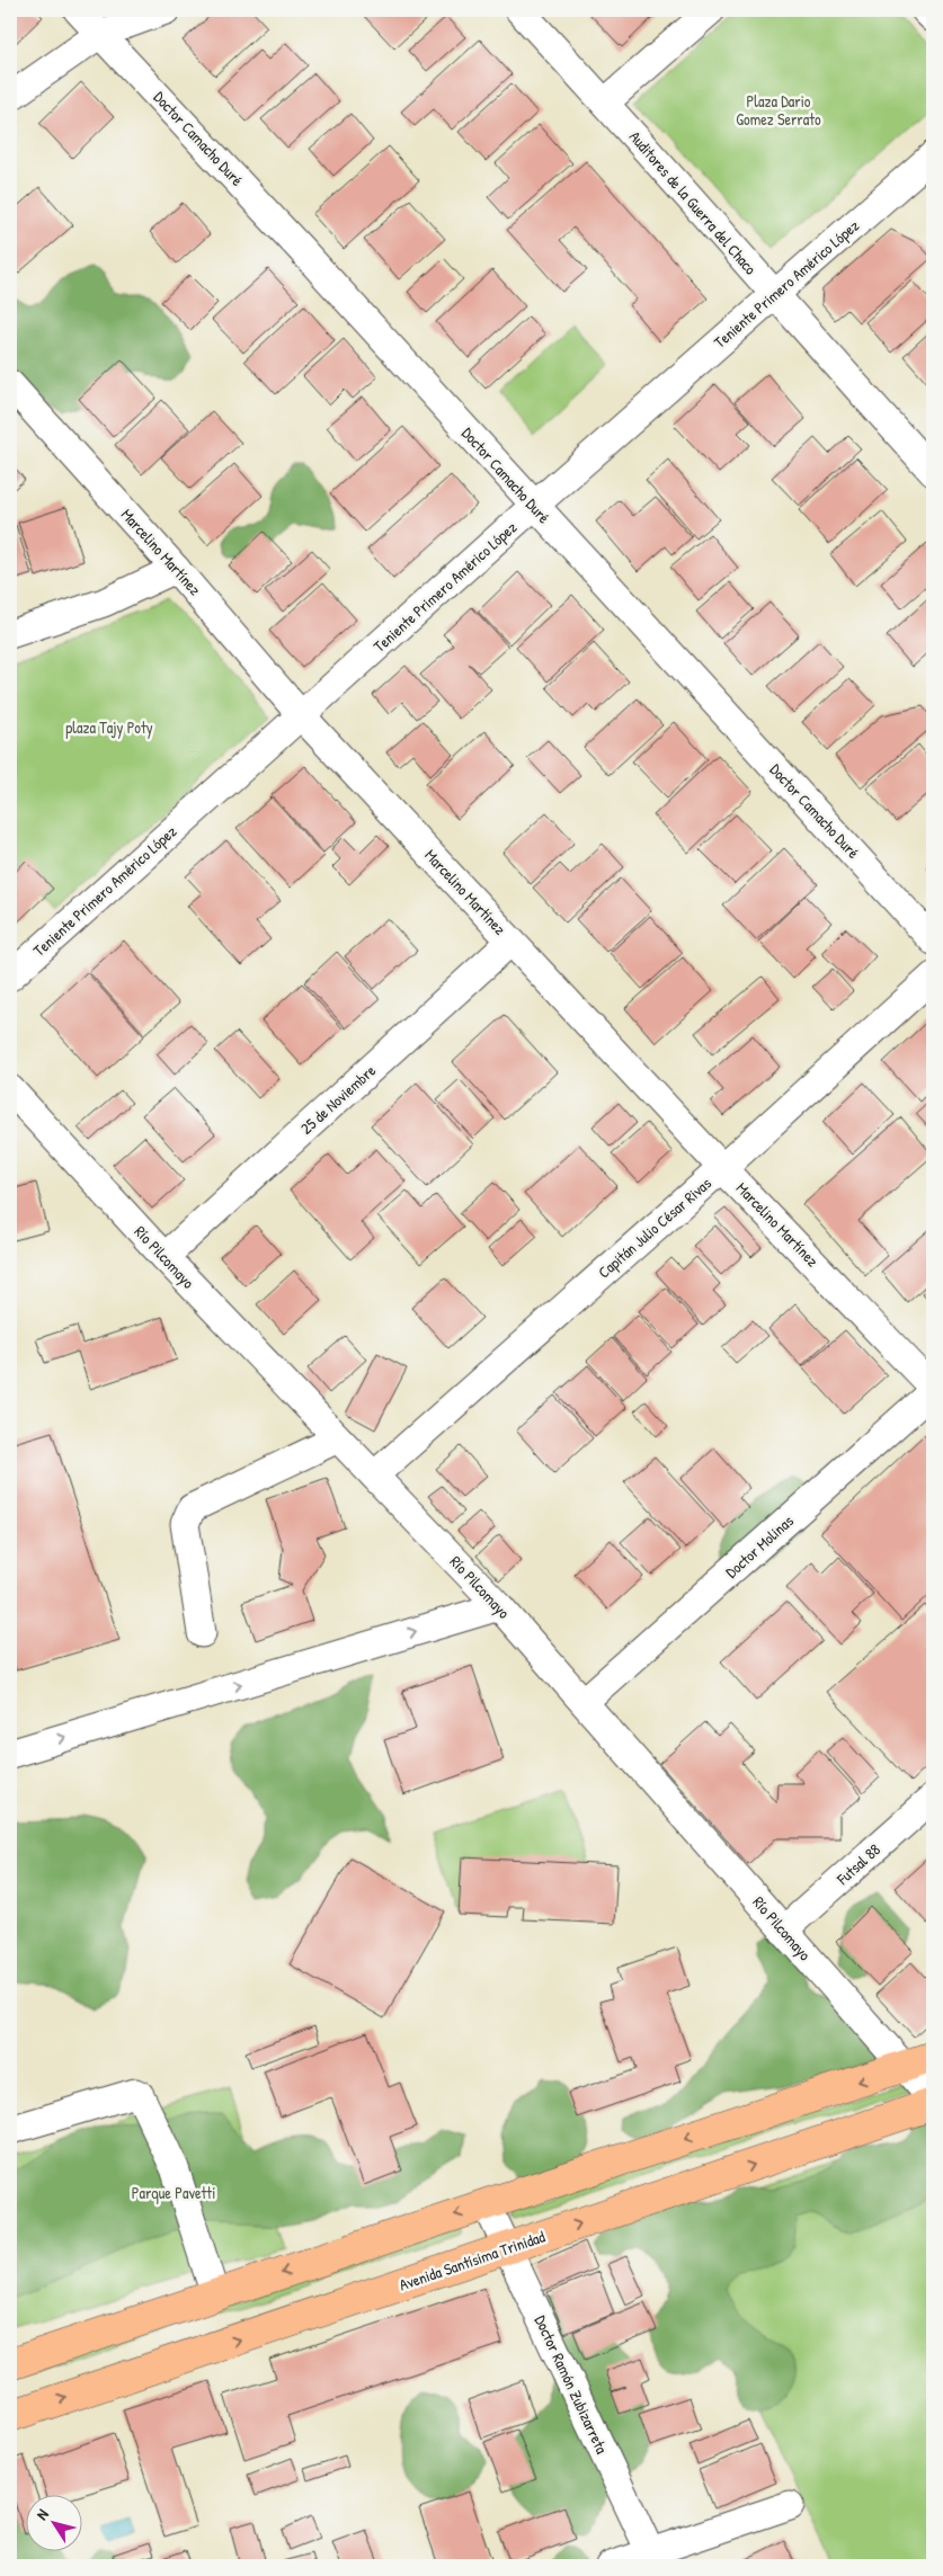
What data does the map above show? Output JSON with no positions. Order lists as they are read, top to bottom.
{
  "streets": {
    "main road": ["Avenida Santísima Trinidad"],
    "street": [
      "Doctor Camacho Duré",
      "Auditores de la Guerra del Chaco",
      "Teniente Primero Américo López",
      "Marcelino Martínez",
      "25 de Noviembre",
      "Capitán Julio César Rivas",
      "Río Pilcomayo",
      "Doctor Molinas",
      "Futsal 88",
      "Doctor Ramón Zubizarreta"
    ]
  },
  "crossings": [
    ["Doctor Camacho Duré", "Teniente Primero Américo López"],
    ["Auditores de la Guerra del Chaco", "Teniente Primero Américo López"],
    ["Teniente Primero Américo López", "Marcelino Martínez"],
    ["Marcelino Martínez", "25 de Noviembre"],
    ["Marcelino Martínez", "Capitán Julio César Rivas"],
    ["Marcelino Martínez", "Doctor Molinas"],
    ["25 de Noviembre", "Río Pilcomayo"],
    ["Capitán Julio César Rivas", "Río Pilcomayo"],
    ["Río Pilcomayo", "Doctor Molinas"],
    ["Río Pilcomayo", "Futsal 88"],
    ["Río Pilcomayo", "Avenida Santísima Trinidad"],
    ["Avenida Santísima Trinidad", "Doctor Ramón Zubizarreta"]
  ],
  "parks": ["Plaza Dario Gomez Serrato", "plaza Tajy Poty", "Parque Pavetti"],
  "north": "top left"
}
